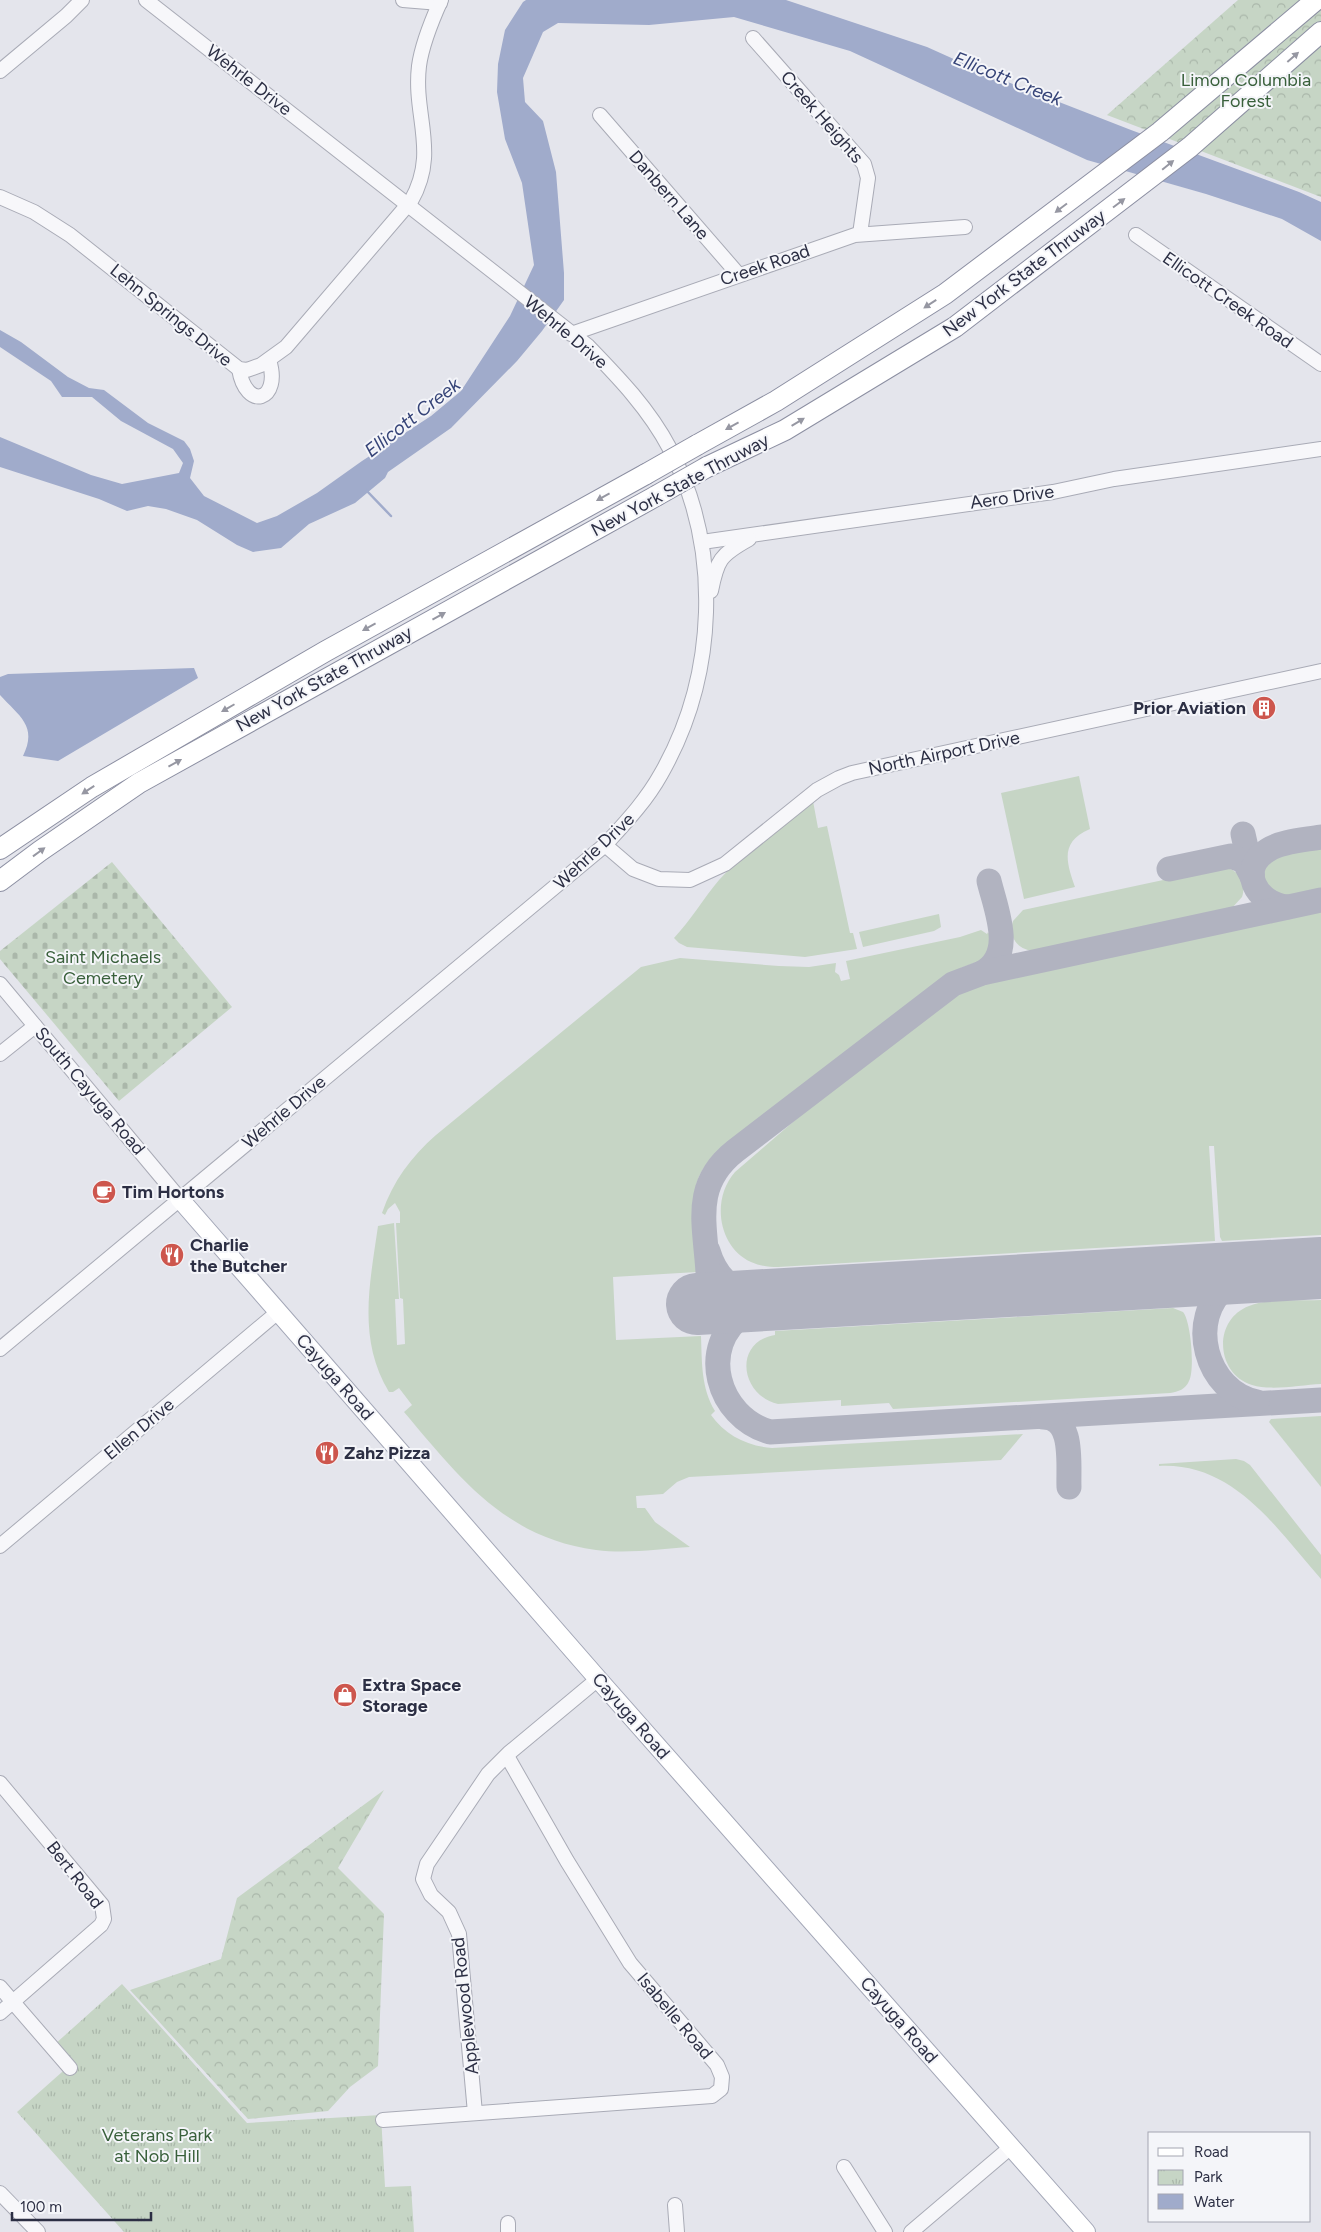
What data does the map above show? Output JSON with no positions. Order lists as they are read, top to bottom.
{
  "streets": {
    "highway": ["New York State Thruway"],
    "main road": ["Cayuga Road"],
    "street": [
      "Wehrle Drive",
      "Creek Heights",
      "Danbern Lane",
      "Creek Road",
      "Ellicott Creek Road",
      "Lehn Springs Drive",
      "Aero Drive",
      "North Airport Drive",
      "South Cayuga Road",
      "Ellen Drive",
      "Bert Road",
      "Applewood Road",
      "Isabelle Road"
    ]
  },
  "crossings": [
    ["Wehrle Drive", "Creek Road"],
    ["Wehrle Drive", "Lehn Springs Drive"],
    ["Wehrle Drive", "Aero Drive"],
    ["Wehrle Drive", "North Airport Drive"],
    ["Wehrle Drive", "South Cayuga Road"],
    ["Wehrle Drive", "Cayuga Road"],
    ["Creek Heights", "Creek Road"],
    ["Danbern Lane", "Creek Road"],
    ["South Cayuga Road", "Cayuga Road"],
    ["Cayuga Road", "Ellen Drive"],
    ["Cayuga Road", "Applewood Road"],
    ["Applewood Road", "Isabelle Road"]
  ],
  "water": ["Ellicott Creek"],
  "parks": ["Limon Columbia Forest", "Saint Michaels Cemetery", "Veterans Park at Nob Hill"],
  "places": {
    "building": ["Prior Aviation"],
    "cafe": ["Tim Hortons"],
    "restaurant": ["Charlie the Butcher", "Zahz Pizza"],
    "shop": ["Extra Space Storage"]
  },
  "legend": ["Road", "Park", "Water"],
  "scale_bar": "100 m"
}
